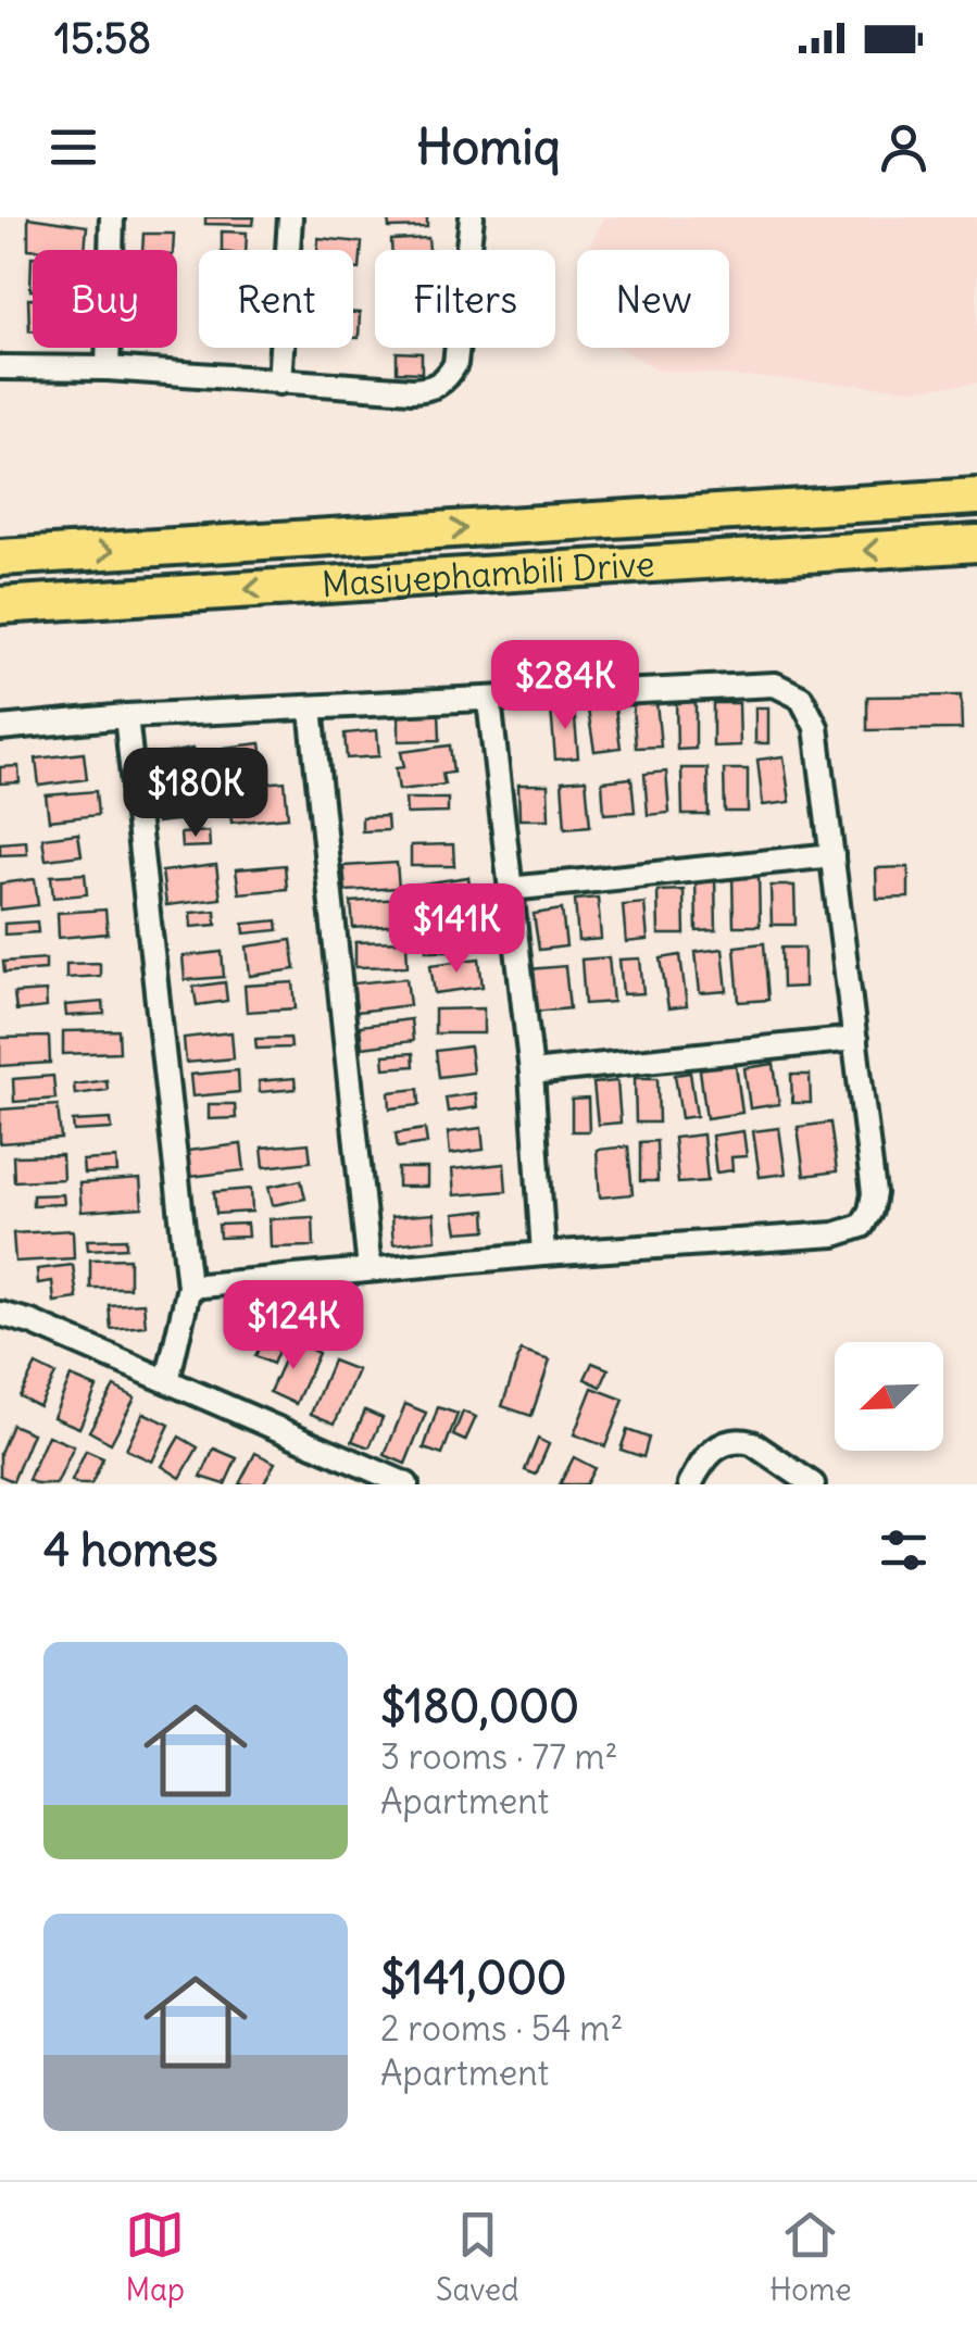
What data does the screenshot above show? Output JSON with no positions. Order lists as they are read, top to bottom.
{
  "streets": {
    "main road": ["Masiyephambili Drive"]
  },
  "north": "bottom left",
  "page": {
    "status": "15:58",
    "header": "Homiq",
    "chip": [
      "Buy",
      "Rent",
      "Filters",
      "New"
    ],
    "price": [
      "$284K",
      "$180K",
      "$141K",
      "$124K"
    ],
    "heading": "4 homes",
    "list": [
      {
        "name": "$180,000",
        "note": "3 rooms · 77 m² · Apartment"
      },
      {
        "name": "$141,000",
        "note": "2 rooms · 54 m² · Apartment"
      }
    ],
    "tabs": ["Map", "Saved", "Home"]
  }
}
